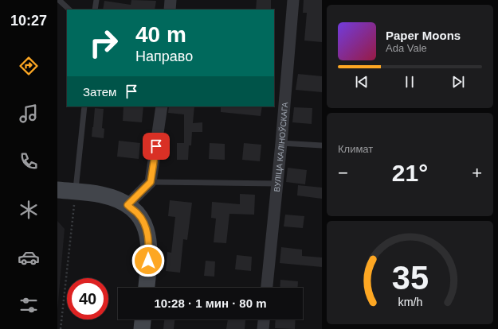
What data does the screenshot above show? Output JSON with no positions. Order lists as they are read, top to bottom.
{
  "streets": {
    "street": ["ВУЛІЦА КАЛІНОЎСКАГА"]
  },
  "page": {
    "tabs": "10:27",
    "turn": ["40 m", "Направо"],
    "song": ["Paper Moons", "Ada Vale"],
    "then": "Затем",
    "tile": "Климат",
    "heat": ["−", "21°", "+"],
    "limit": "40",
    "trip": "10:28 · 1 мин · 80 m",
    "gauge": ["35", "km/h"]
  }
}
